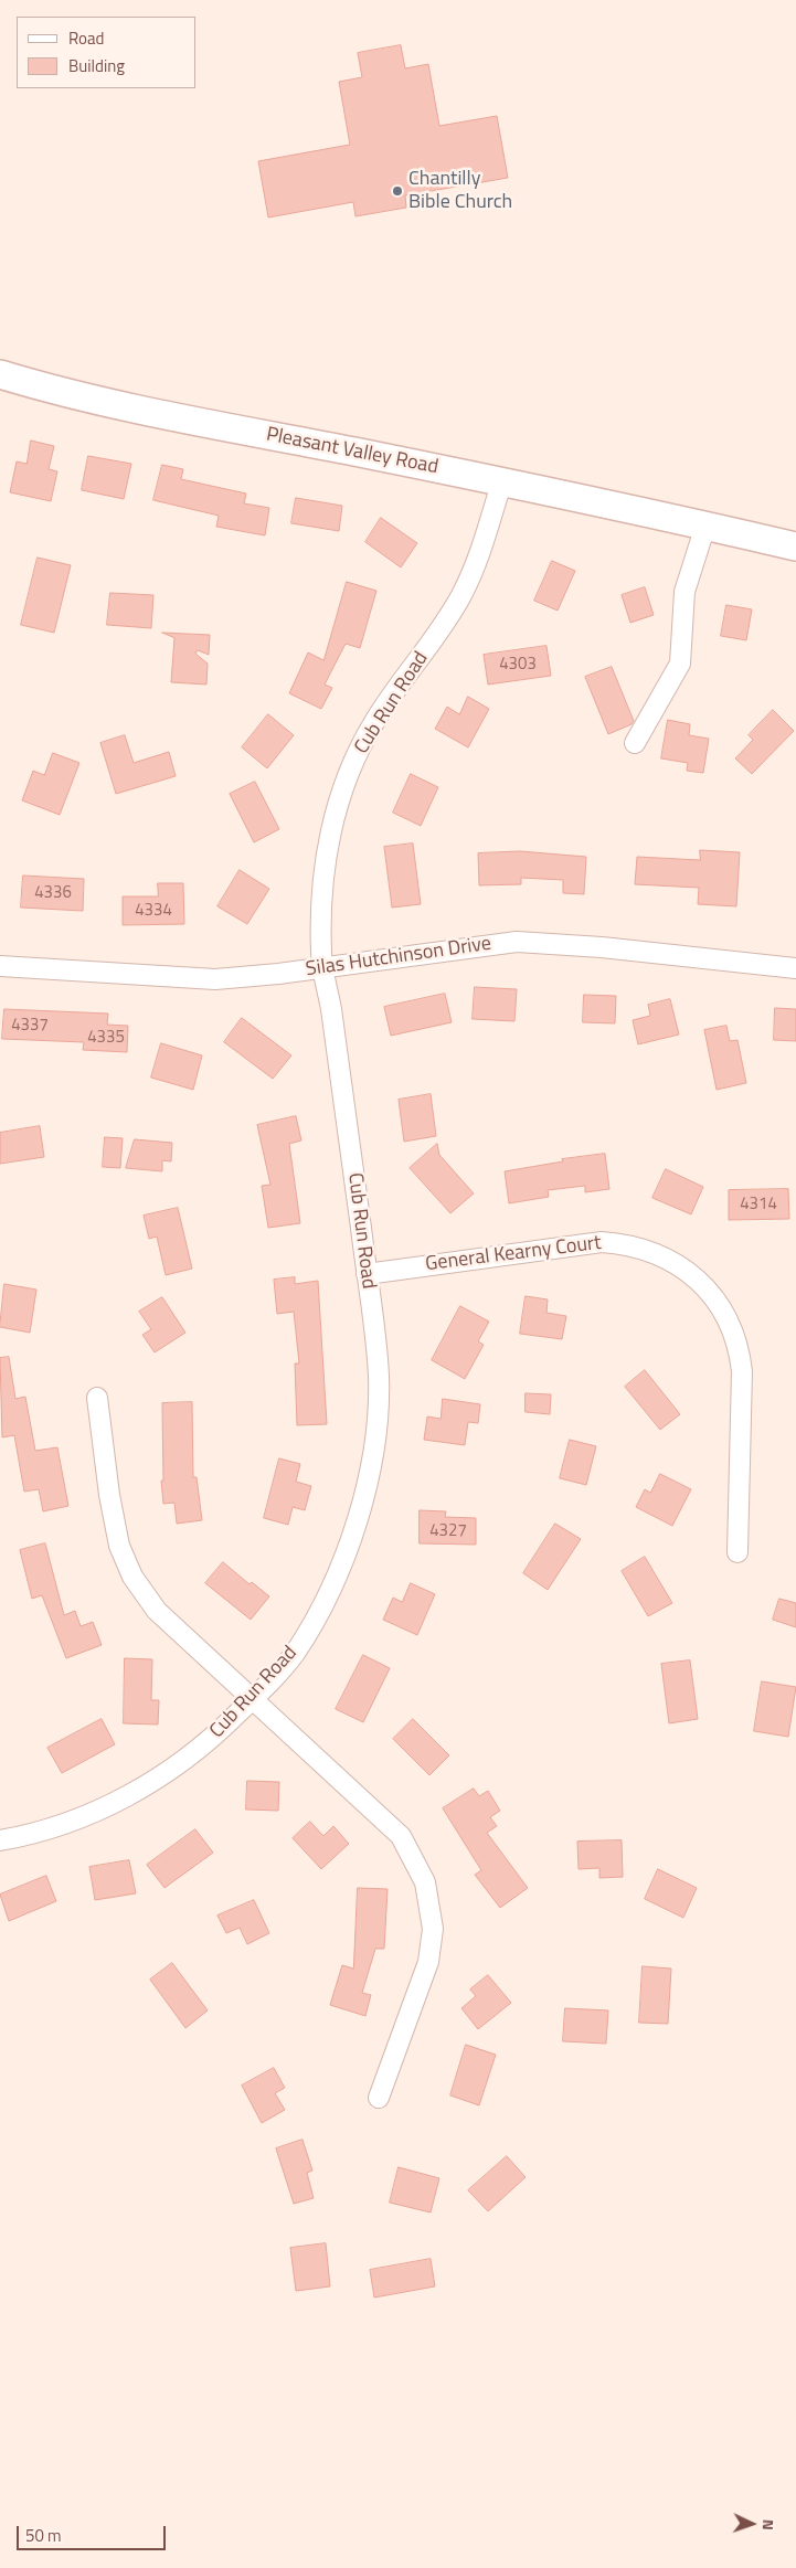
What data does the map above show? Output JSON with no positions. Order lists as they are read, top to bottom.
{
  "streets": {
    "main road": ["Pleasant Valley Road"],
    "street": ["Cub Run Road", "Silas Hutchinson Drive", "General Kearny Court"]
  },
  "crossings": [
    ["Pleasant Valley Road", "Cub Run Road"],
    ["Cub Run Road", "Silas Hutchinson Drive"],
    ["Cub Run Road", "General Kearny Court"]
  ],
  "places": ["Chantilly Bible Church"],
  "house_numbers": [
    "4303",
    "4336",
    "4334",
    "4337",
    "4335",
    "4314",
    "4327"
  ],
  "legend": ["Road", "Building"],
  "scale_bar": "50 m",
  "north": "right"
}
